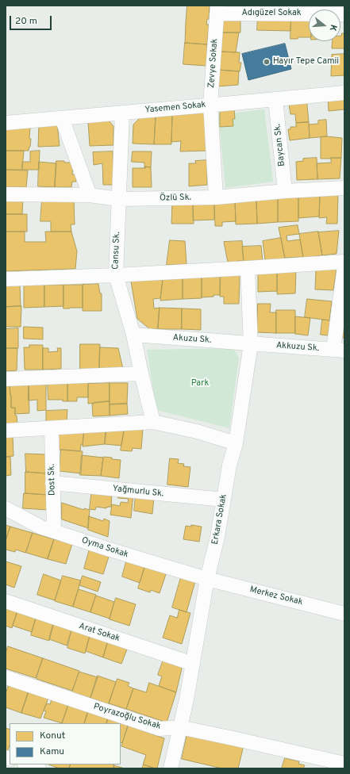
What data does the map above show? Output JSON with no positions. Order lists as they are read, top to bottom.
{
  "streets": {
    "street": [
      "Adıgüzel Sokak",
      "Zevye Sokak",
      "Yasemen Sokak",
      "Baycan Sk.",
      "Özlü Sk.",
      "Cansu Sk.",
      "Akuzu Sk.",
      "Akkuzu Sk.",
      "Dost Sk.",
      "Yağmurlu Sk.",
      "Erkara Sokak",
      "Oyma Sokak",
      "Merkez Sokak",
      "Arat Sokak",
      "Poyrazoğlu Sokak"
    ]
  },
  "crossings": [
    ["Adıgüzel Sokak", "Zevye Sokak"],
    ["Zevye Sokak", "Yasemen Sokak"],
    ["Zevye Sokak", "Özlü Sk."],
    ["Yasemen Sokak", "Baycan Sk."],
    ["Yasemen Sokak", "Cansu Sk."],
    ["Baycan Sk.", "Özlü Sk."],
    ["Özlü Sk.", "Cansu Sk."],
    ["Cansu Sk.", "Akuzu Sk."],
    ["Akuzu Sk.", "Akkuzu Sk."],
    ["Akuzu Sk.", "Erkara Sokak"],
    ["Akkuzu Sk.", "Erkara Sokak"],
    ["Dost Sk.", "Yağmurlu Sk."],
    ["Dost Sk.", "Oyma Sokak"],
    ["Yağmurlu Sk.", "Erkara Sokak"],
    ["Erkara Sokak", "Oyma Sokak"],
    ["Erkara Sokak", "Merkez Sokak"],
    ["Erkara Sokak", "Arat Sokak"],
    ["Erkara Sokak", "Poyrazoğlu Sokak"],
    ["Oyma Sokak", "Merkez Sokak"]
  ],
  "parks": ["Park"],
  "places": ["Hayır Tepe Camii"],
  "legend": ["Konut", "Kamu"],
  "scale_bar": "20 m",
  "north": "right"
}
